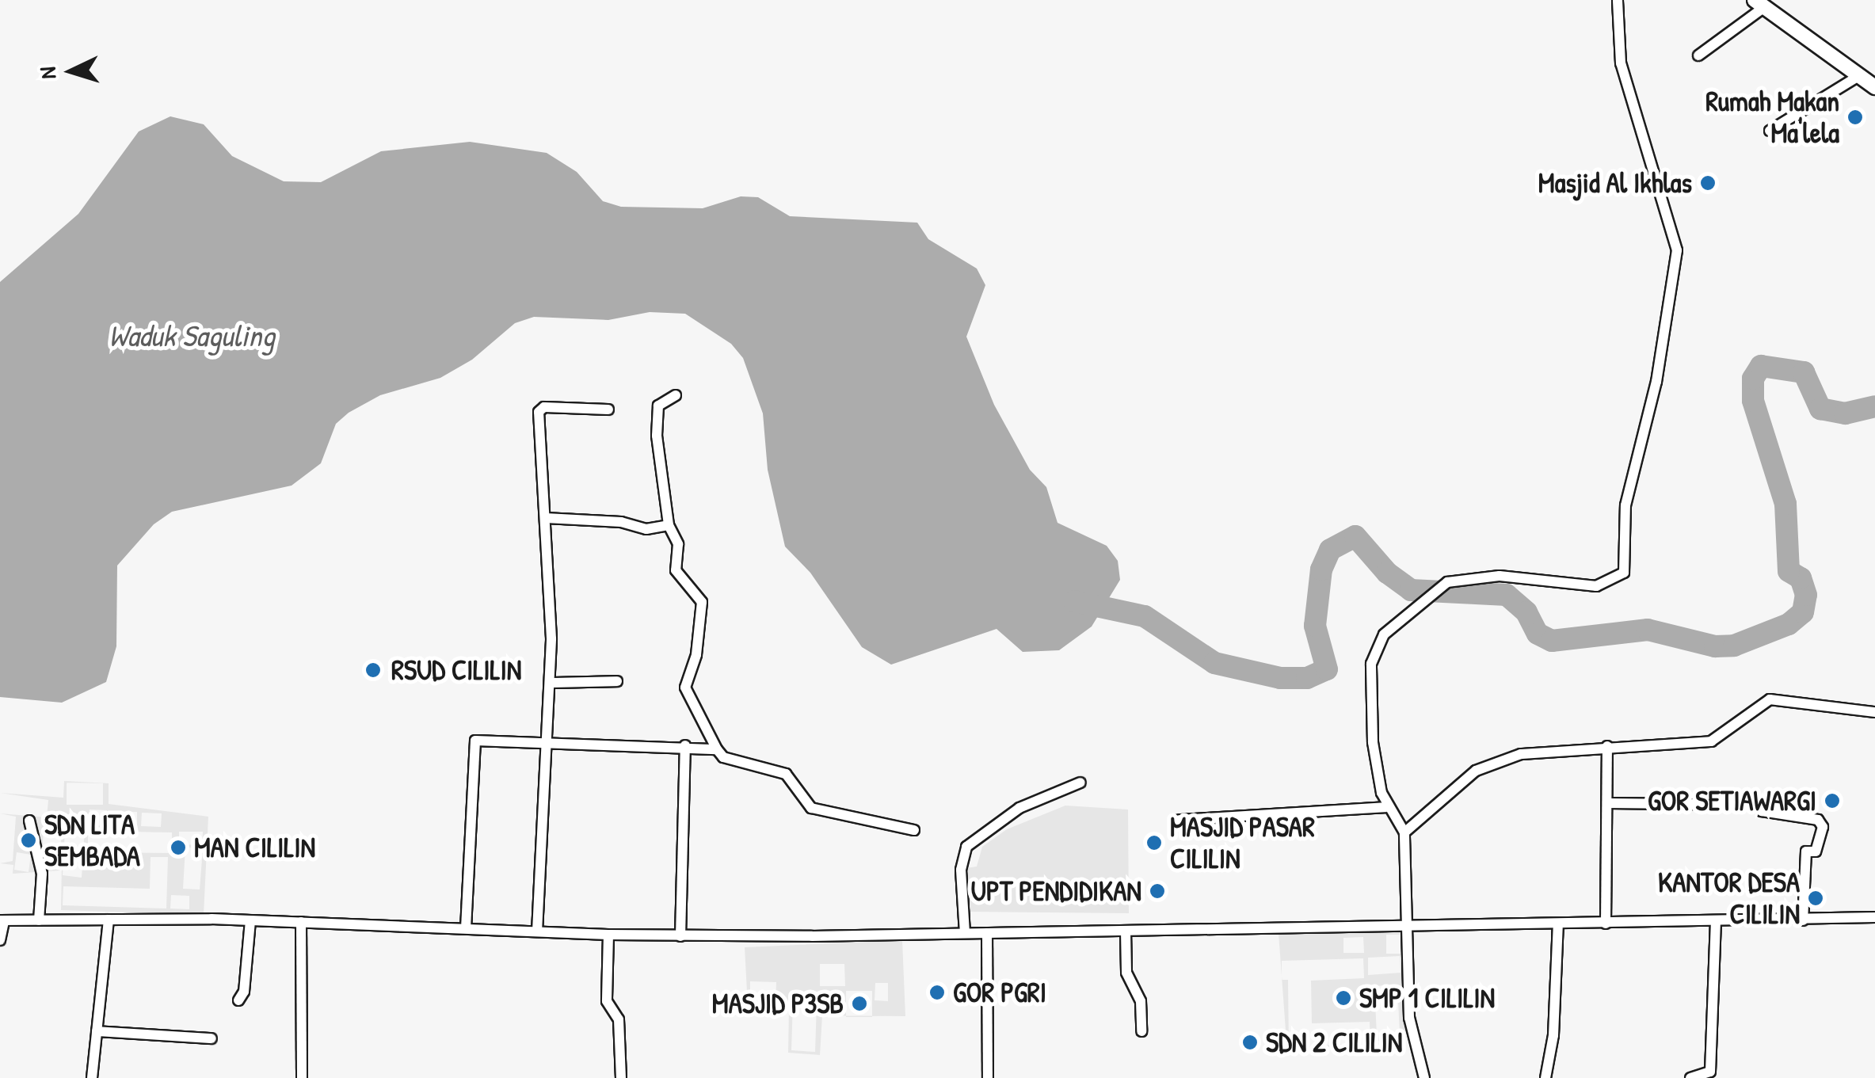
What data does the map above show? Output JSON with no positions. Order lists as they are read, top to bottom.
{
  "water": ["Waduk Saguling"],
  "places": [
    "Rumah Makan Ma'lela",
    "Masjid Al Ikhlas",
    "RSUD CILILIN",
    "GOR SETIAWARGI",
    "SDN LITA SEMBADA",
    "MASJID PASAR CILILIN",
    "MAN CILILIN",
    "UPT PENDIDIKAN",
    "KANTOR DESA CILILIN",
    "GOR PGRI",
    "SMP 1 CILILIN",
    "MASJID P3SB",
    "SDN 2 CILILIN"
  ],
  "north": "left"
}
